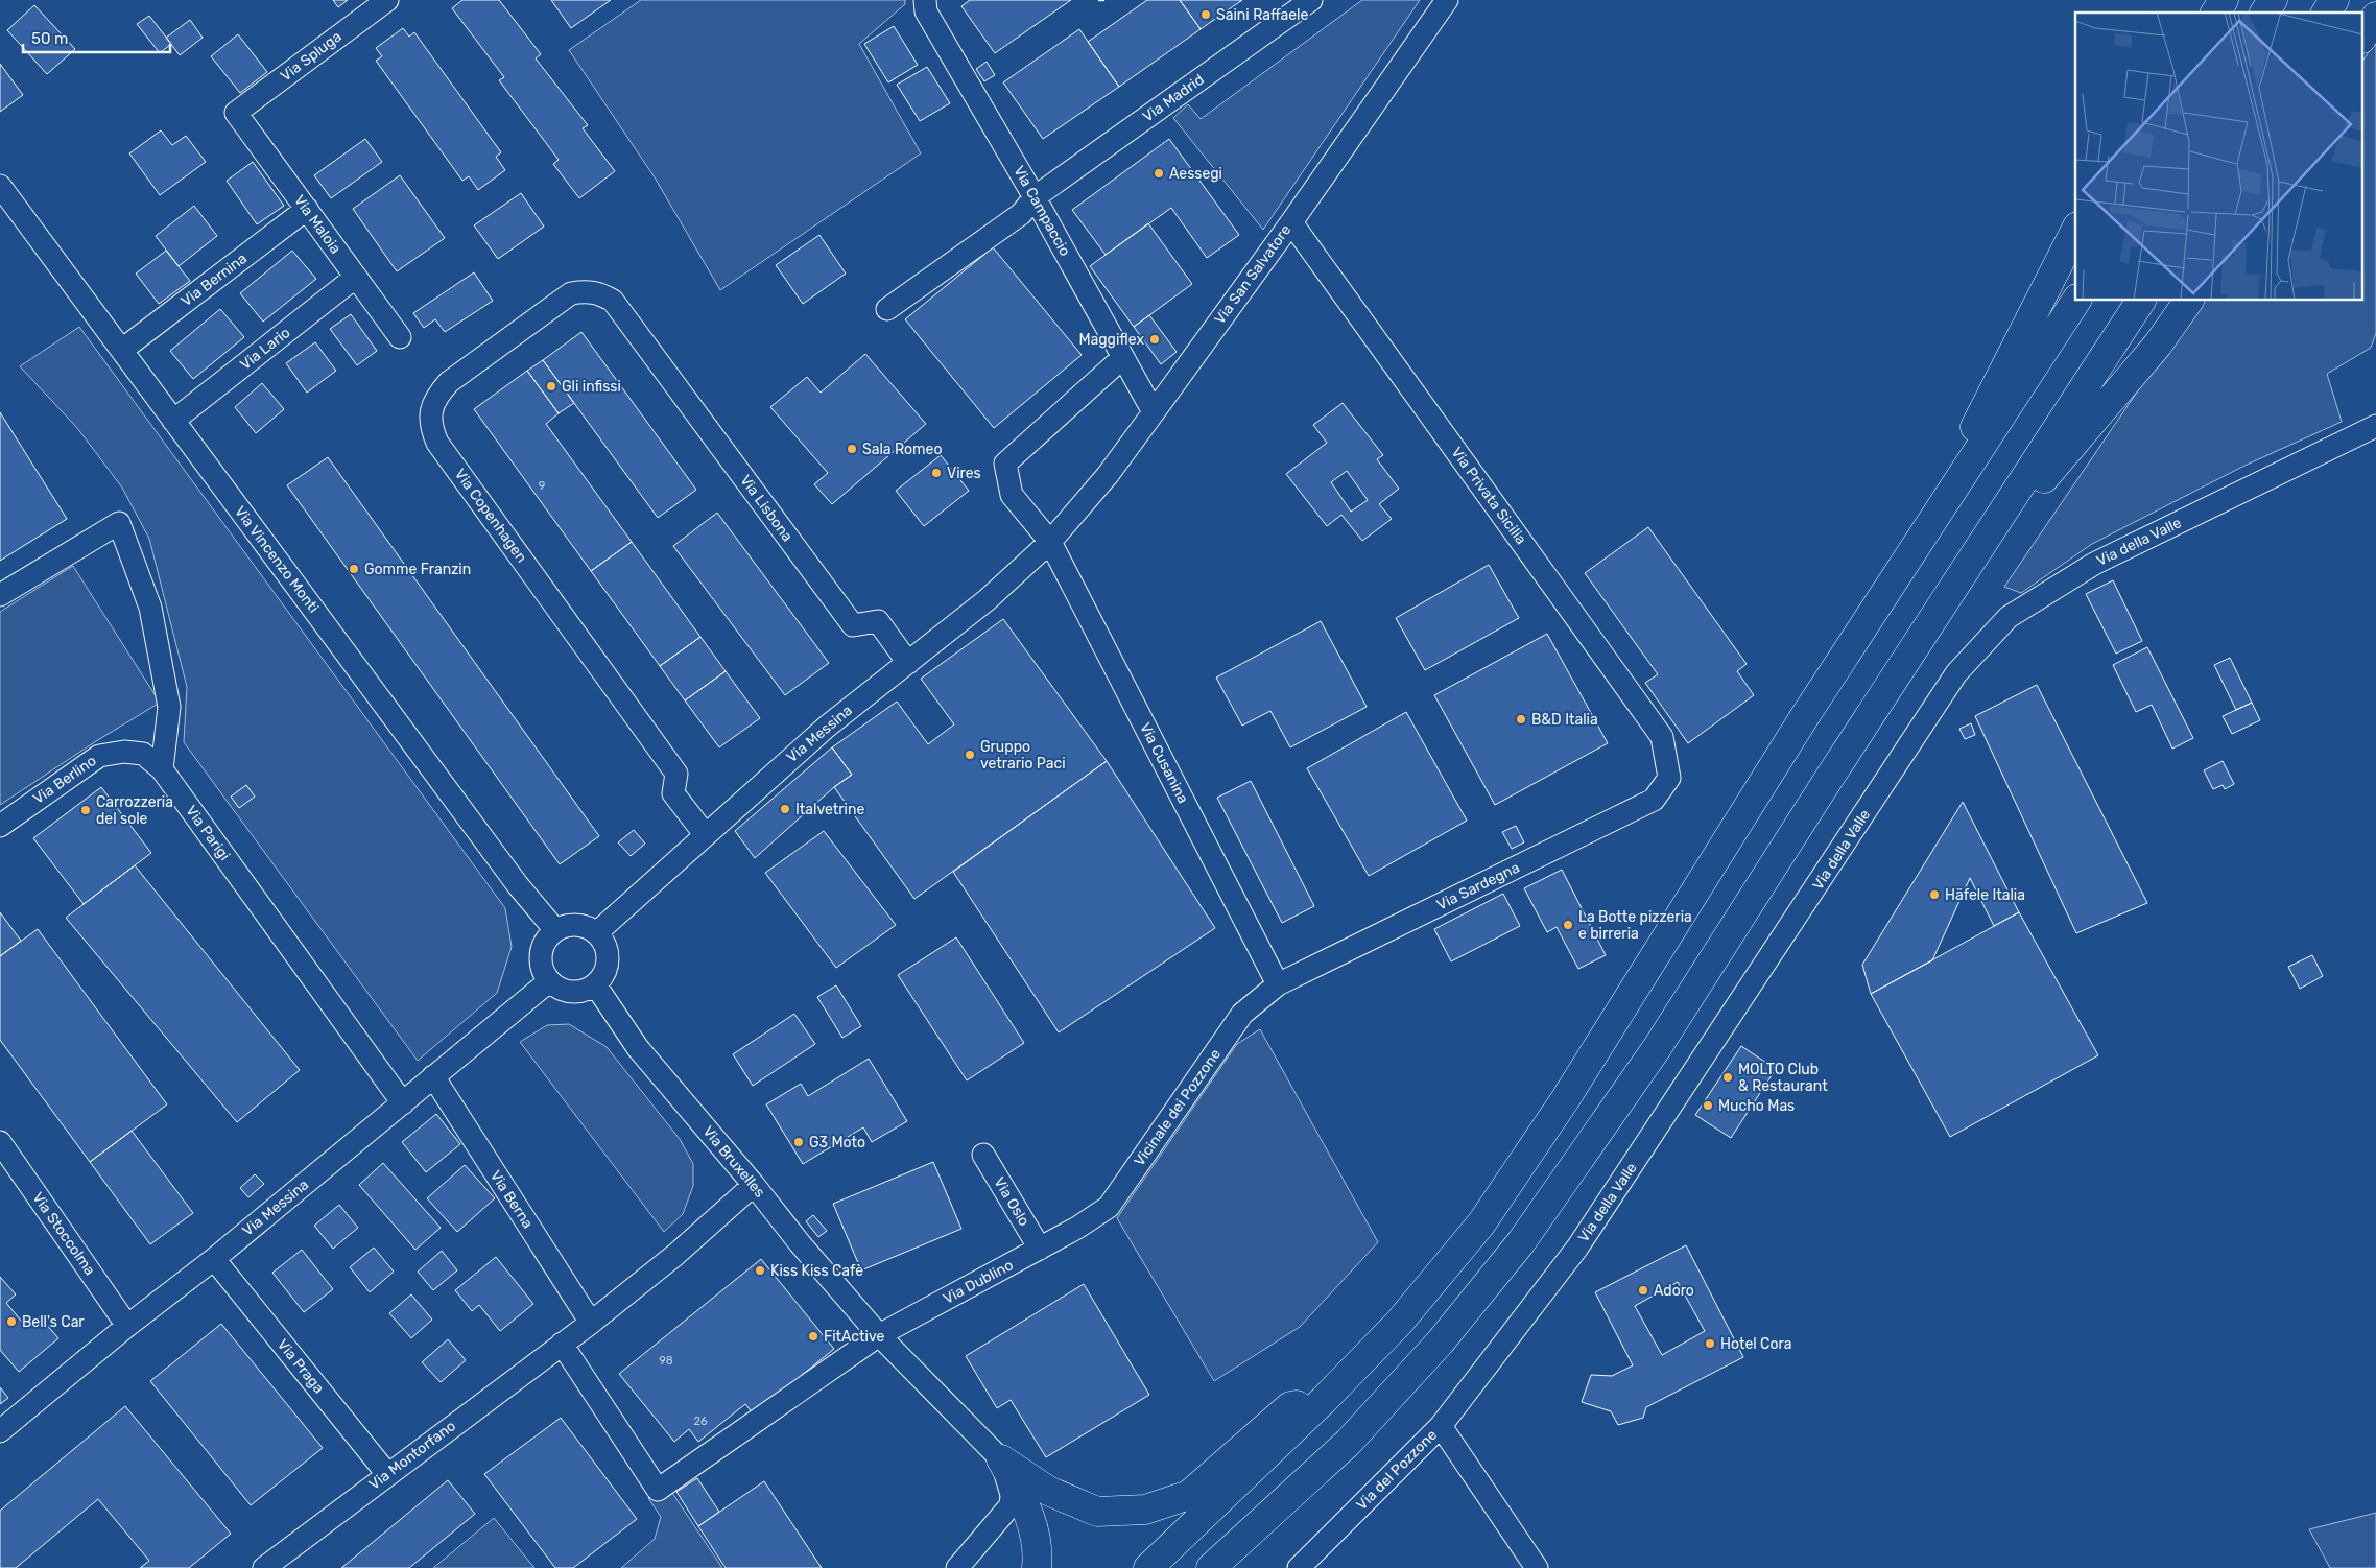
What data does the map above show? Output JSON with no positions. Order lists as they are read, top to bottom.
{
  "streets": {
    "street": [
      "Via Spluga",
      "Via Madrid",
      "Via Campaccio",
      "Via Maloia",
      "Via San Salvatore",
      "Via Bernina",
      "Via Lario",
      "Via Privata Sicilia",
      "Via Lisbona",
      "Via Copenhagen",
      "Via della Valle",
      "Via Vincenzo Monti",
      "Via Messina",
      "Via Cusanina",
      "Via Berlino",
      "Via Parigi",
      "Via Sardegna",
      "Vicinale dei Pozzone",
      "Via Bruxelles",
      "Via Berna",
      "Via Oslo",
      "Via Stoccolma",
      "Via Dublino",
      "Via Praga",
      "Via Montorfano",
      "Via del Pozzone"
    ]
  },
  "crossings": [
    ["Via Spluga", "Via Maloia"],
    ["Via Madrid", "Via Campaccio"],
    ["Via Campaccio", "Via San Salvatore"],
    ["Via Campaccio", "Via Cusanina"],
    ["Via Maloia", "Via Bernina"],
    ["Via Maloia", "Via Lario"],
    ["Via San Salvatore", "Via Privata Sicilia"],
    ["Via San Salvatore", "Via Messina"],
    ["Via San Salvatore", "Via Cusanina"],
    ["Via Bernina", "Via Vincenzo Monti"],
    ["Via Lario", "Via Vincenzo Monti"],
    ["Via Privata Sicilia", "Via Sardegna"],
    ["Via Lisbona", "Via Copenhagen"],
    ["Via Lisbona", "Via Messina"],
    ["Via Copenhagen", "Via Messina"],
    ["Via della Valle", "Via del Pozzone"],
    ["Via Vincenzo Monti", "Via Messina"],
    ["Via Vincenzo Monti", "Via Bruxelles"],
    ["Via Messina", "Via Cusanina"],
    ["Via Messina", "Via Parigi"],
    ["Via Messina", "Via Bruxelles"],
    ["Via Messina", "Via Berna"],
    ["Via Messina", "Via Stoccolma"],
    ["Via Messina", "Via Praga"],
    ["Via Cusanina", "Via Sardegna"],
    ["Via Cusanina", "Vicinale dei Pozzone"],
    ["Via Berlino", "Via Parigi"],
    ["Via Sardegna", "Vicinale dei Pozzone"],
    ["Vicinale dei Pozzone", "Via Dublino"],
    ["Via Bruxelles", "Via Dublino"],
    ["Via Bruxelles", "Via Montorfano"],
    ["Via Berna", "Via Montorfano"],
    ["Via Oslo", "Via Dublino"],
    ["Via Praga", "Via Montorfano"]
  ],
  "places": [
    "Saini Raffaele",
    "Aessegi",
    "Maggiflex",
    "Gli infissi",
    "Sala Romeo",
    "Vires",
    "Gomme Franzin",
    "B&D Italia",
    "Gruppo vetrario Paci",
    "Italvetrine",
    "Carrozzeria del sole",
    "Häfele Italia",
    "La Botte pizzeria e birreria",
    "MOLTO Club & Restaurant",
    "Mucho Mas",
    "G3 Moto",
    "Kiss Kiss Cafè",
    "Adoro",
    "Bell's Car",
    "FitActive",
    "Hotel Cora"
  ],
  "house_numbers": ["9", "98", "26"],
  "scale_bar": "50 m"
}
